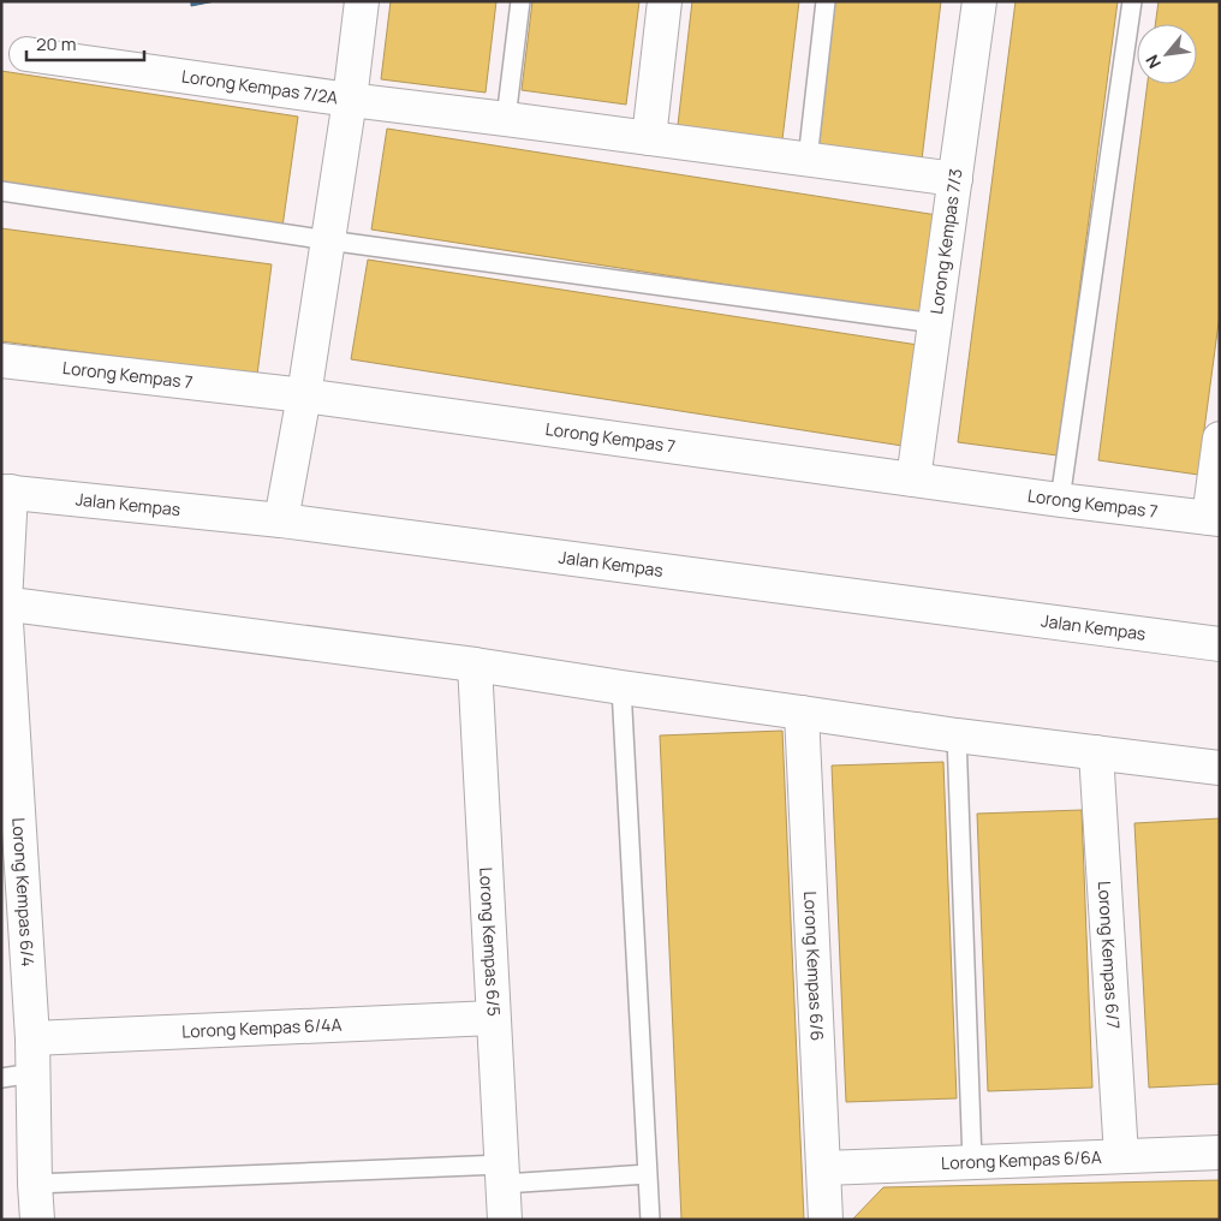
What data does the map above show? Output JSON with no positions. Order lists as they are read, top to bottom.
{
  "streets": {
    "street": [
      "Lorong Kempas 7/2A",
      "Lorong Kempas 7/3",
      "Lorong Kempas 7",
      "Jalan Kempas",
      "Lorong Kempas 6/4",
      "Lorong Kempas 6/5",
      "Lorong Kempas 6/7",
      "Lorong Kempas 6/6",
      "Lorong Kempas 6/4A",
      "Lorong Kempas 6/6A"
    ]
  },
  "crossings": [
    ["Lorong Kempas 7/2A", "Lorong Kempas 7/3"],
    ["Lorong Kempas 7/3", "Lorong Kempas 7"],
    ["Jalan Kempas", "Lorong Kempas 6/4"],
    ["Lorong Kempas 6/4", "Lorong Kempas 6/4A"],
    ["Lorong Kempas 6/5", "Lorong Kempas 6/4A"],
    ["Lorong Kempas 6/7", "Lorong Kempas 6/6A"],
    ["Lorong Kempas 6/6", "Lorong Kempas 6/6A"]
  ],
  "scale_bar": "20 m",
  "north": "bottom left"
}
